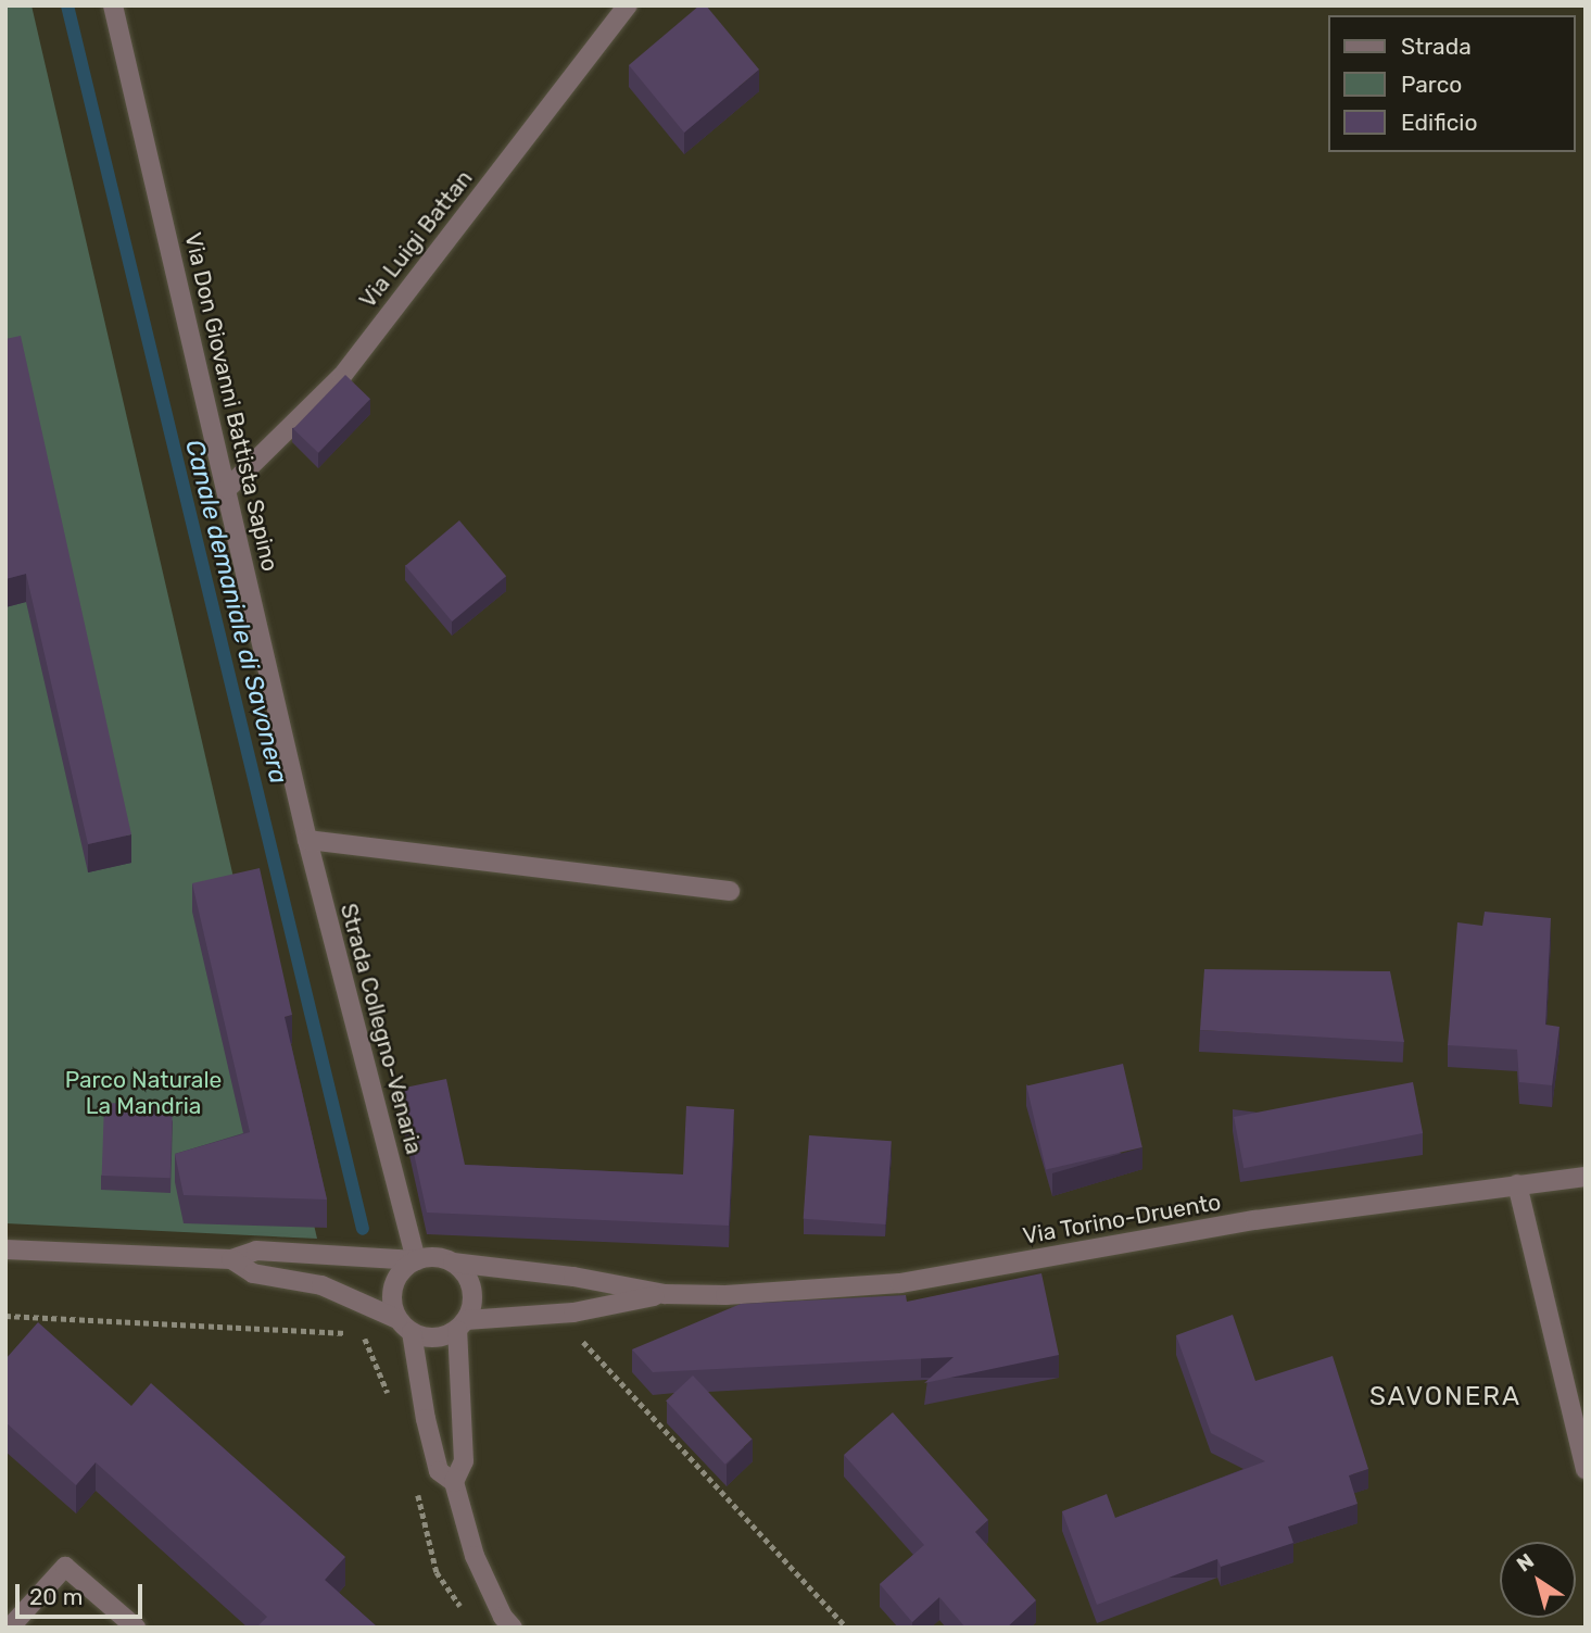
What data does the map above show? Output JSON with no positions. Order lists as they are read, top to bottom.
{
  "streets": {
    "street": [
      "Via Luigi Battan",
      "Via Don Giovanni Battista Sapino",
      "Strada Collegno-Venaria",
      "Via Torino-Druento"
    ]
  },
  "crossings": [
    ["Via Luigi Battan", "Via Don Giovanni Battista Sapino"],
    ["Via Don Giovanni Battista Sapino", "Strada Collegno-Venaria"],
    ["Strada Collegno-Venaria", "Via Torino-Druento"]
  ],
  "districts": ["SAVONERA"],
  "water": ["Canale demaniale di Savonera"],
  "parks": ["Parco Naturale La Mandria"],
  "legend": ["Strada", "Parco", "Edificio"],
  "scale_bar": "20 m",
  "north": "top left"
}
